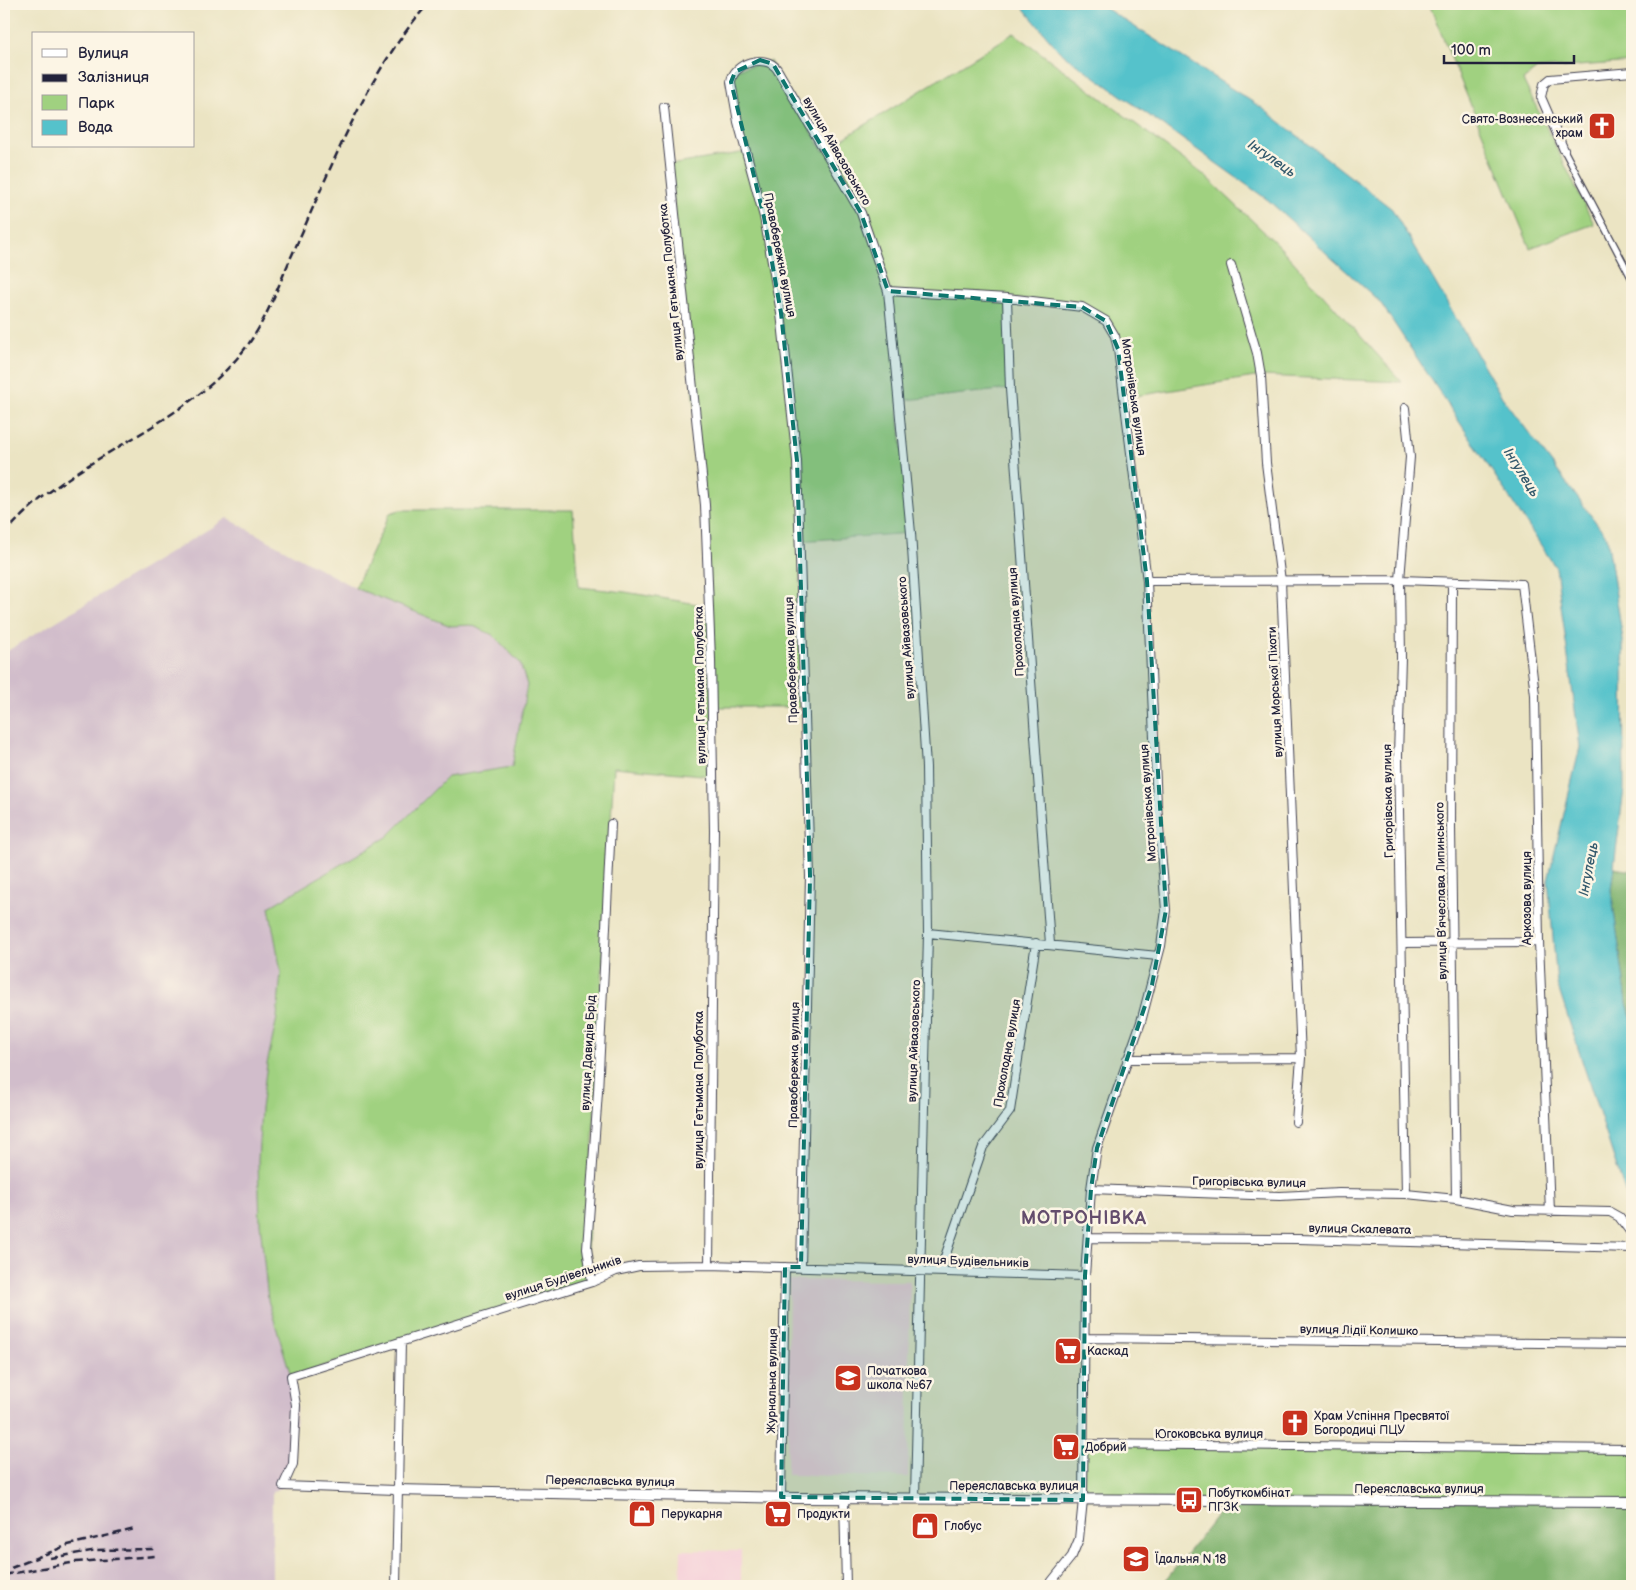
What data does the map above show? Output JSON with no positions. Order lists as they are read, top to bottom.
{
  "streets": {
    "street": [
      "вулиця Айвазовського",
      "Правобережна вулиця",
      "вулиця Гетьмана Полуботка",
      "Мотронівська вулиця",
      "Прохолодна вулиця",
      "вулиця Морської Піхоти",
      "Григорівська вулиця",
      "вулиця В’ячеслава Липинського",
      "Аркозова вулиця",
      "вулиця Давидів Брід",
      "вулиця Скалевата",
      "вулиця Будівельників",
      "вулиця Лідії Колишко",
      "Журнальна вулиця",
      "Югоковська вулиця",
      "Переяславська вулиця"
    ]
  },
  "crossings": [
    ["вулиця Айвазовського", "Правобережна вулиця"],
    ["вулиця Айвазовського", "Мотронівська вулиця"],
    ["вулиця Айвазовського", "вулиця Будівельників"],
    ["вулиця Айвазовського", "Переяславська вулиця"],
    ["Правобережна вулиця", "вулиця Будівельників"],
    ["вулиця Гетьмана Полуботка", "вулиця Будівельників"],
    ["Мотронівська вулиця", "Прохолодна вулиця"],
    ["Мотронівська вулиця", "Григорівська вулиця"],
    ["Мотронівська вулиця", "вулиця Скалевата"],
    ["Мотронівська вулиця", "вулиця Будівельників"],
    ["Мотронівська вулиця", "вулиця Лідії Колишко"],
    ["Мотронівська вулиця", "Югоковська вулиця"],
    ["Мотронівська вулиця", "Переяславська вулиця"],
    ["Прохолодна вулиця", "вулиця Будівельників"],
    ["Григорівська вулиця", "вулиця В’ячеслава Липинського"],
    ["Григорівська вулиця", "Аркозова вулиця"],
    ["вулиця В’ячеслава Липинського", "Аркозова вулиця"],
    ["вулиця Давидів Брід", "вулиця Будівельників"],
    ["вулиця Будівельників", "Журнальна вулиця"],
    ["вулиця Будівельників", "Переяславська вулиця"],
    ["Журнальна вулиця", "Переяславська вулиця"]
  ],
  "districts": ["МОТРОНІВКА"],
  "water": ["Інгулець"],
  "places": {
    "church": ["Свято-Вознесенський храм", "Храм Успіння Пресвятої Богородиці ПЦУ"],
    "supermarket": ["Каскад", "Добрий", "Продукти"],
    "school or university": ["Початкова школа №67", "Їдальня N 18"],
    "bus stop": ["Побуткомбінат ПГЗК"],
    "shop": ["Перукарня", "Глобус"]
  },
  "legend": [
    "Вулиця",
    "Залізниця",
    "Парк",
    "Вода"
  ],
  "scale_bar": "100 m"
}
